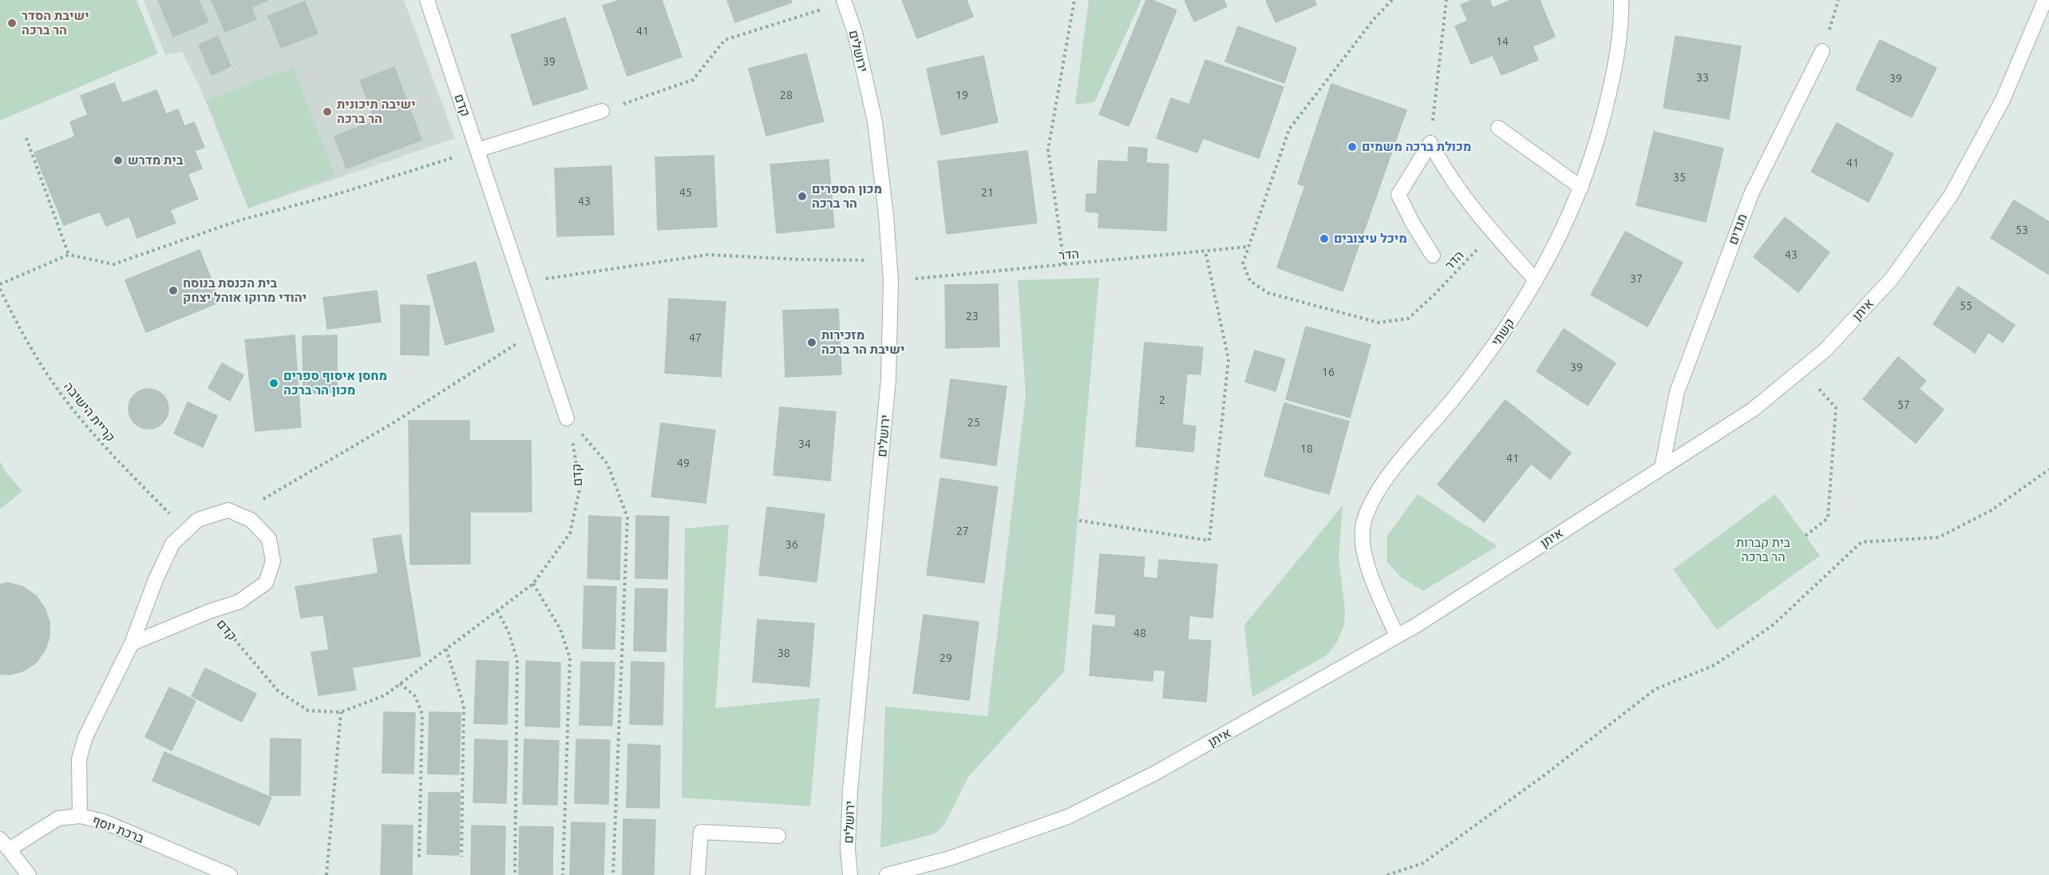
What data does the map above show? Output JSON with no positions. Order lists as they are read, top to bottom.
{
  "streets": {
    "street": [
      "ירושלים",
      "קדם",
      "מגדים",
      "איתן",
      "קשתי",
      "ברכת יוסף"
    ],
    "path": ["הדר", "קריית הישיבה"]
  },
  "crossings": [
    ["ירושלים", "הדר"],
    ["מגדים", "איתן"],
    ["איתן", "קשתי"]
  ],
  "parks": ["בית קברות הר ברכה"],
  "places": [
    "ישיבת הסדר הר ברכה",
    "ישיבה תיכונית הר ברכה",
    "מכולת ברכה משמים",
    "בית מדרש",
    "מכון הספרים הר ברכה",
    "מיכל עיצובים",
    "בית הכנסת בנוסח יהודי מרוקו אוהל יצחק",
    "מזכירות ישיבת הר ברכה",
    "מחסן איסוף ספרים מכון הר ברכה"
  ],
  "house_numbers": [
    "41",
    "14",
    "39",
    "33",
    "39",
    "28",
    "19",
    "41",
    "35",
    "45",
    "21",
    "43",
    "53",
    "43",
    "37",
    "55",
    "23",
    "47",
    "39",
    "16",
    "2",
    "57",
    "25",
    "34",
    "18",
    "41",
    "49",
    "27",
    "36",
    "48",
    "38",
    "29"
  ]
}
